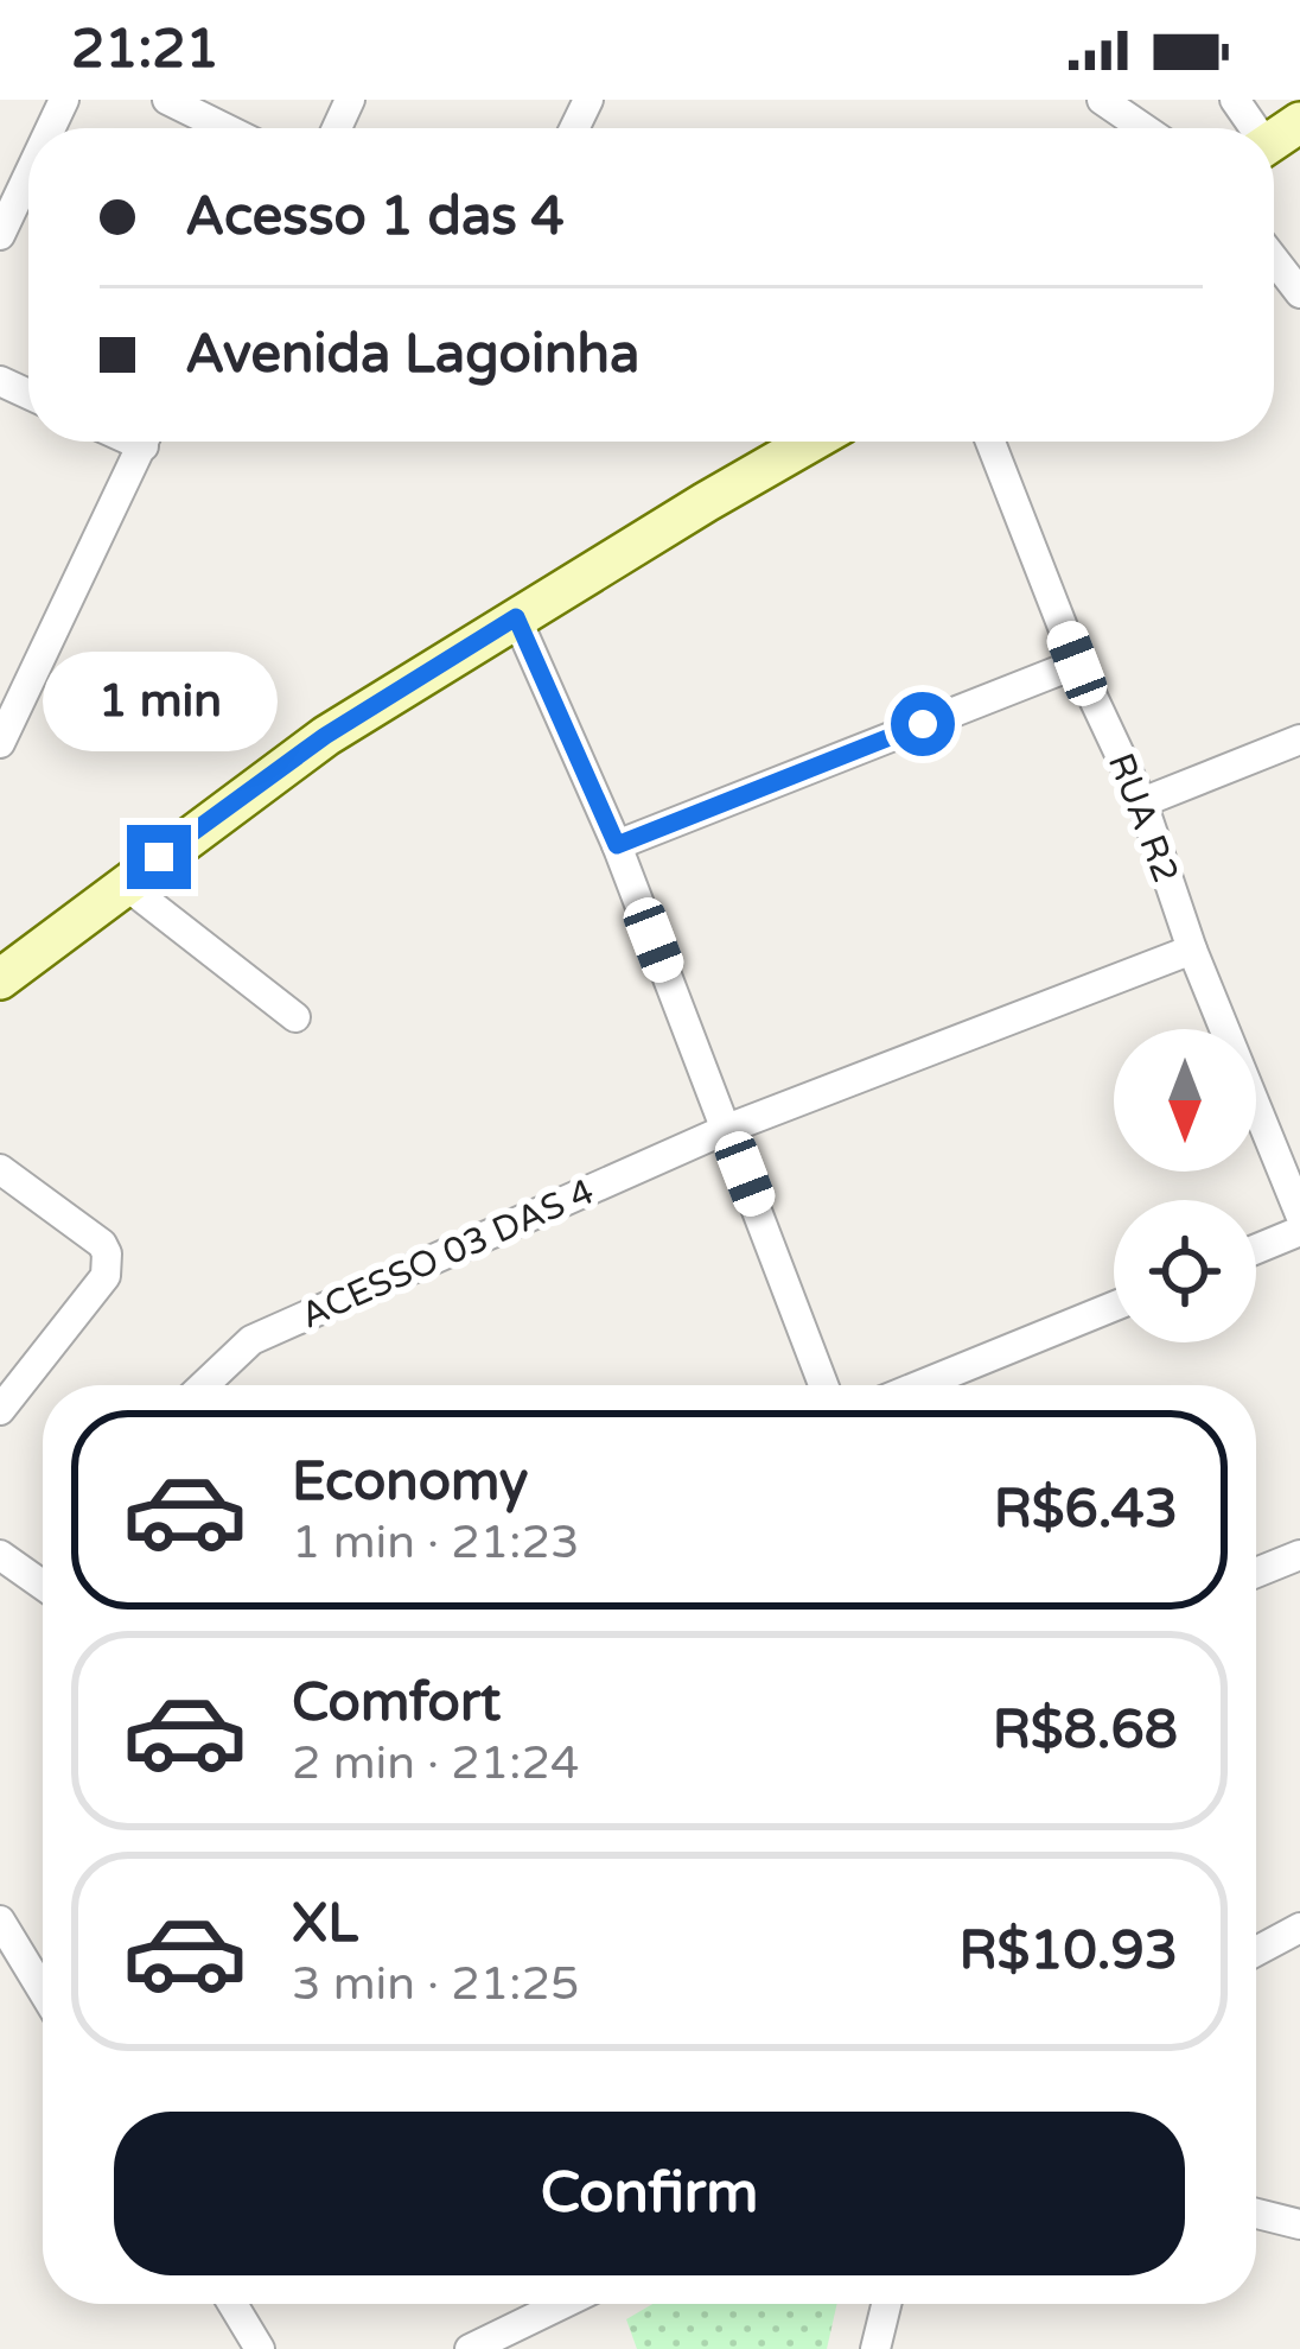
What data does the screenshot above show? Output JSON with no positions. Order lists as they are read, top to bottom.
{
  "streets": {
    "street": ["RUA R2", "ACESSO 03 DAS 4"]
  },
  "crossings": [
    ["RUA R2", "ACESSO 03 DAS 4"]
  ],
  "north": "bottom",
  "page": {
    "status": "21:21",
    "banner": ["Acesso 1 das 4", "Avenida Lagoinha"],
    "bubble": "1 min",
    "list": [
      {
        "name": "Economy",
        "note": "1 min · 21:23",
        "value": "R$6.43"
      },
      {
        "name": "Comfort",
        "note": "2 min · 21:24",
        "value": "R$8.68"
      },
      {
        "name": "XL",
        "note": "3 min · 21:25",
        "value": "R$10.93"
      }
    ],
    "buttons": "Confirm"
  }
}
